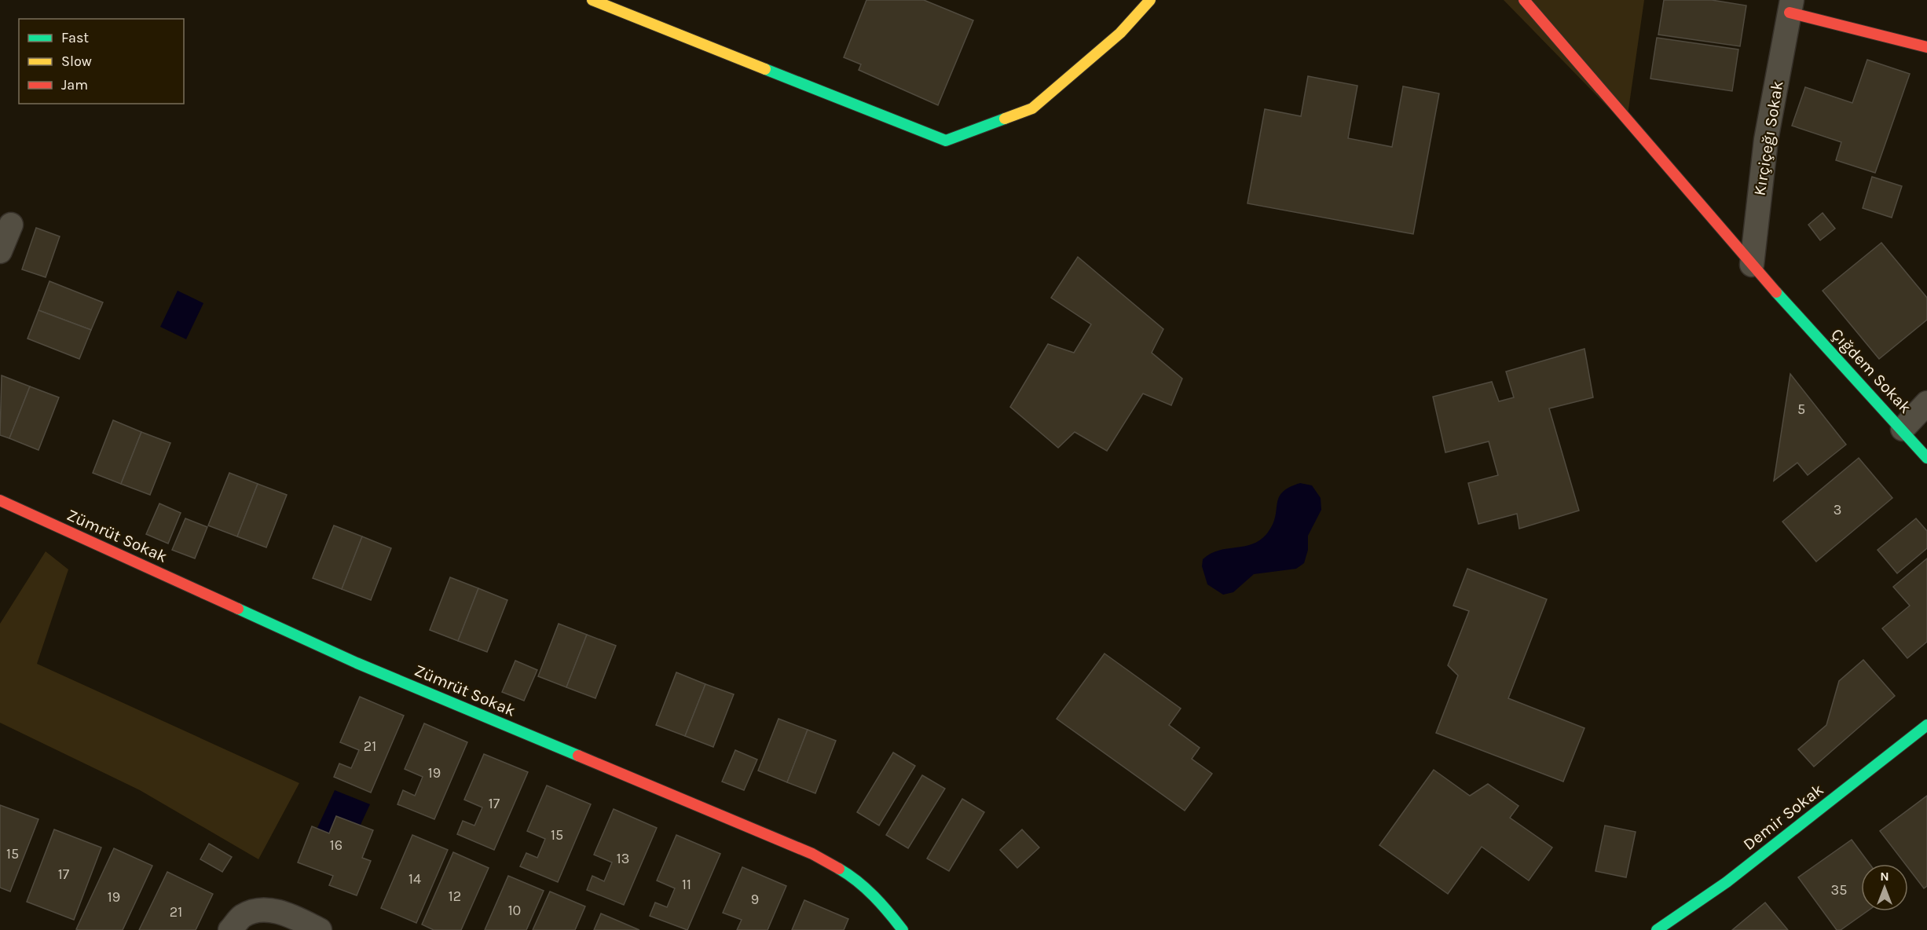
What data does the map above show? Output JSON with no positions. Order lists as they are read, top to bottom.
{
  "streets": {
    "street": [
      "Kırçiçeğı Sokak",
      "Çığdem Sokak",
      "Zümrüt Sokak",
      "Demir Sokak"
    ]
  },
  "crossings": [
    ["Kırçiçeğı Sokak", "Çığdem Sokak"]
  ],
  "house_numbers": [
    "5",
    "3",
    "21",
    "19",
    "17",
    "15",
    "16",
    "15",
    "13",
    "17",
    "14",
    "11",
    "35",
    "12",
    "19",
    "9",
    "10",
    "21"
  ],
  "legend": ["Fast", "Slow", "Jam"],
  "north": "top"
}
